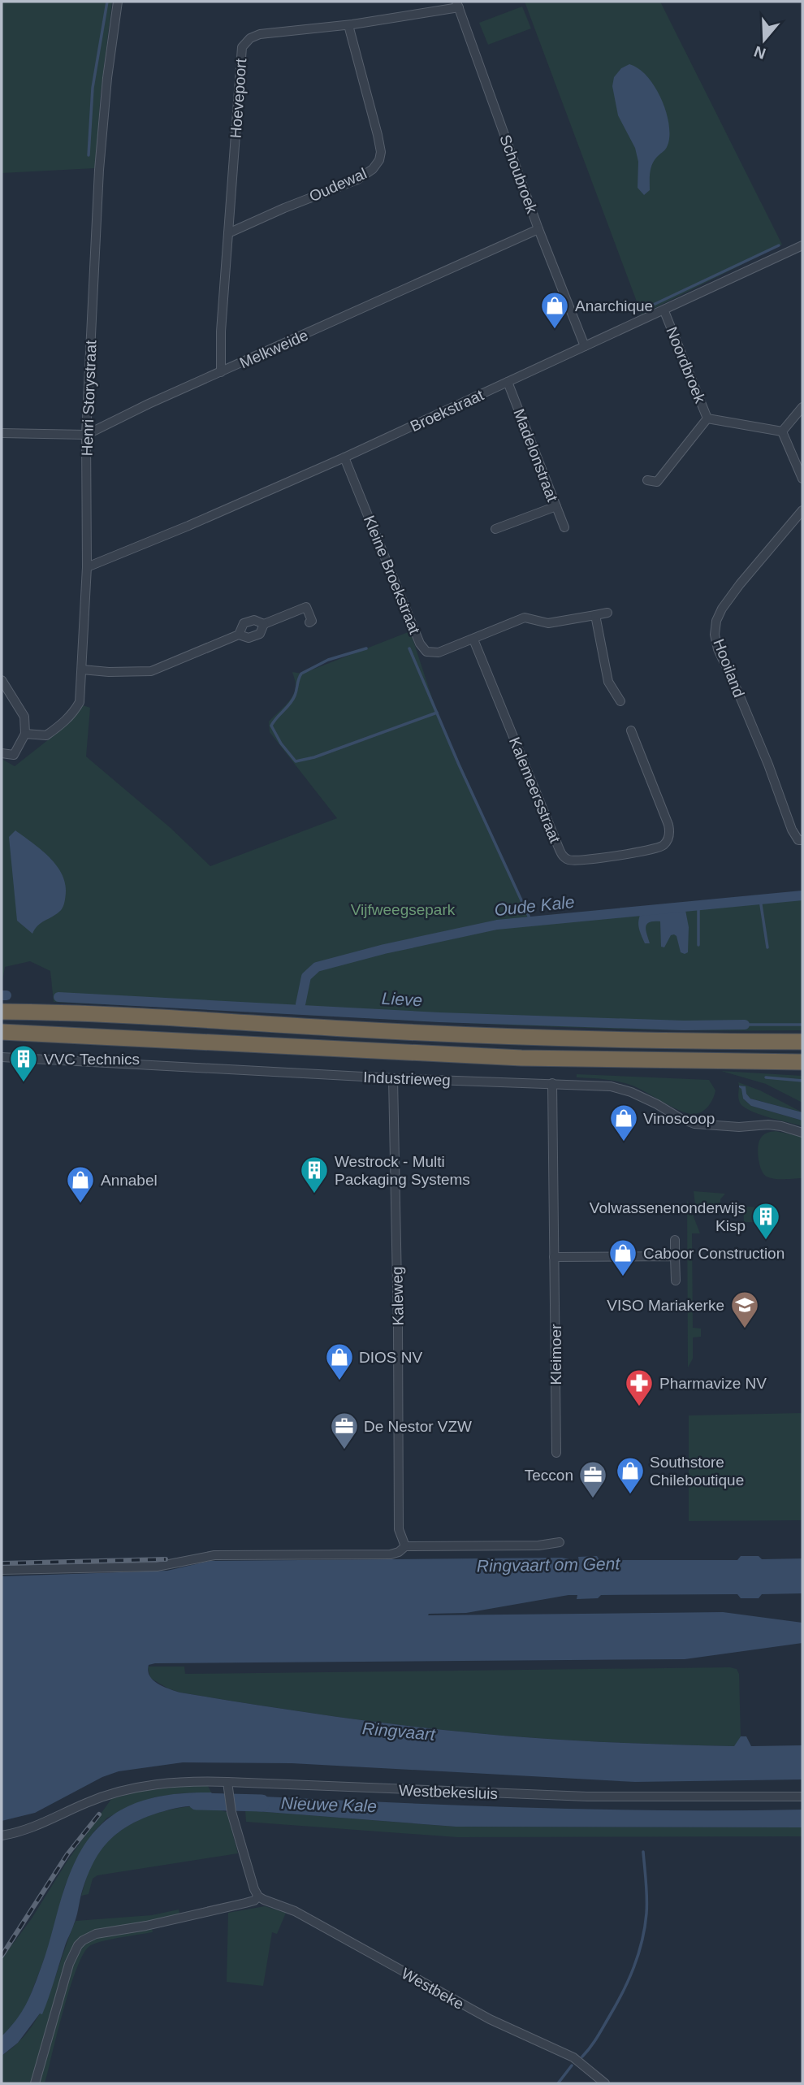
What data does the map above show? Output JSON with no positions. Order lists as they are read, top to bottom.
{
  "streets": {
    "highway": ["Industrieweg"],
    "street": [
      "Hoevepoort",
      "Schoubroek",
      "Oudewal",
      "Melkweide",
      "Noordbroek",
      "Henri Storystraat",
      "Broekstraat",
      "Madelonstraat",
      "Kleine Broekstraat",
      "Hooiland",
      "Kalemeersstraat",
      "Kaleweg",
      "Kleimoer",
      "Westbekesluis",
      "Westbeke"
    ]
  },
  "crossings": [
    ["Hoevepoort", "Schoubroek"],
    ["Hoevepoort", "Oudewal"],
    ["Hoevepoort", "Melkweide"],
    ["Schoubroek", "Melkweide"],
    ["Schoubroek", "Broekstraat"],
    ["Melkweide", "Henri Storystraat"],
    ["Noordbroek", "Broekstraat"],
    ["Henri Storystraat", "Broekstraat"],
    ["Broekstraat", "Madelonstraat"],
    ["Broekstraat", "Kleine Broekstraat"],
    ["Kleine Broekstraat", "Kalemeersstraat"],
    ["Industrieweg", "Kaleweg"],
    ["Industrieweg", "Kleimoer"]
  ],
  "water": [
    "Oude Kale",
    "Lieve",
    "Ringvaart om Gent",
    "Ringvaart",
    "Nieuwe Kale"
  ],
  "parks": ["Vijfweegsepark"],
  "places": {
    "shop": [
      "Anarchique",
      "Vinoscoop",
      "Annabel",
      "Caboor Construction",
      "DIOS NV",
      "Southstore Chileboutique"
    ],
    "building": ["VVC Technics", "Westrock - Multi Packaging Systems", "Volwassenenonderwijs Kisp"],
    "school or university": ["VISO Mariakerke"],
    "pharmacy": ["Pharmavize NV"],
    "office": ["De Nestor VZW", "Teccon"]
  },
  "north": "bottom"
}
